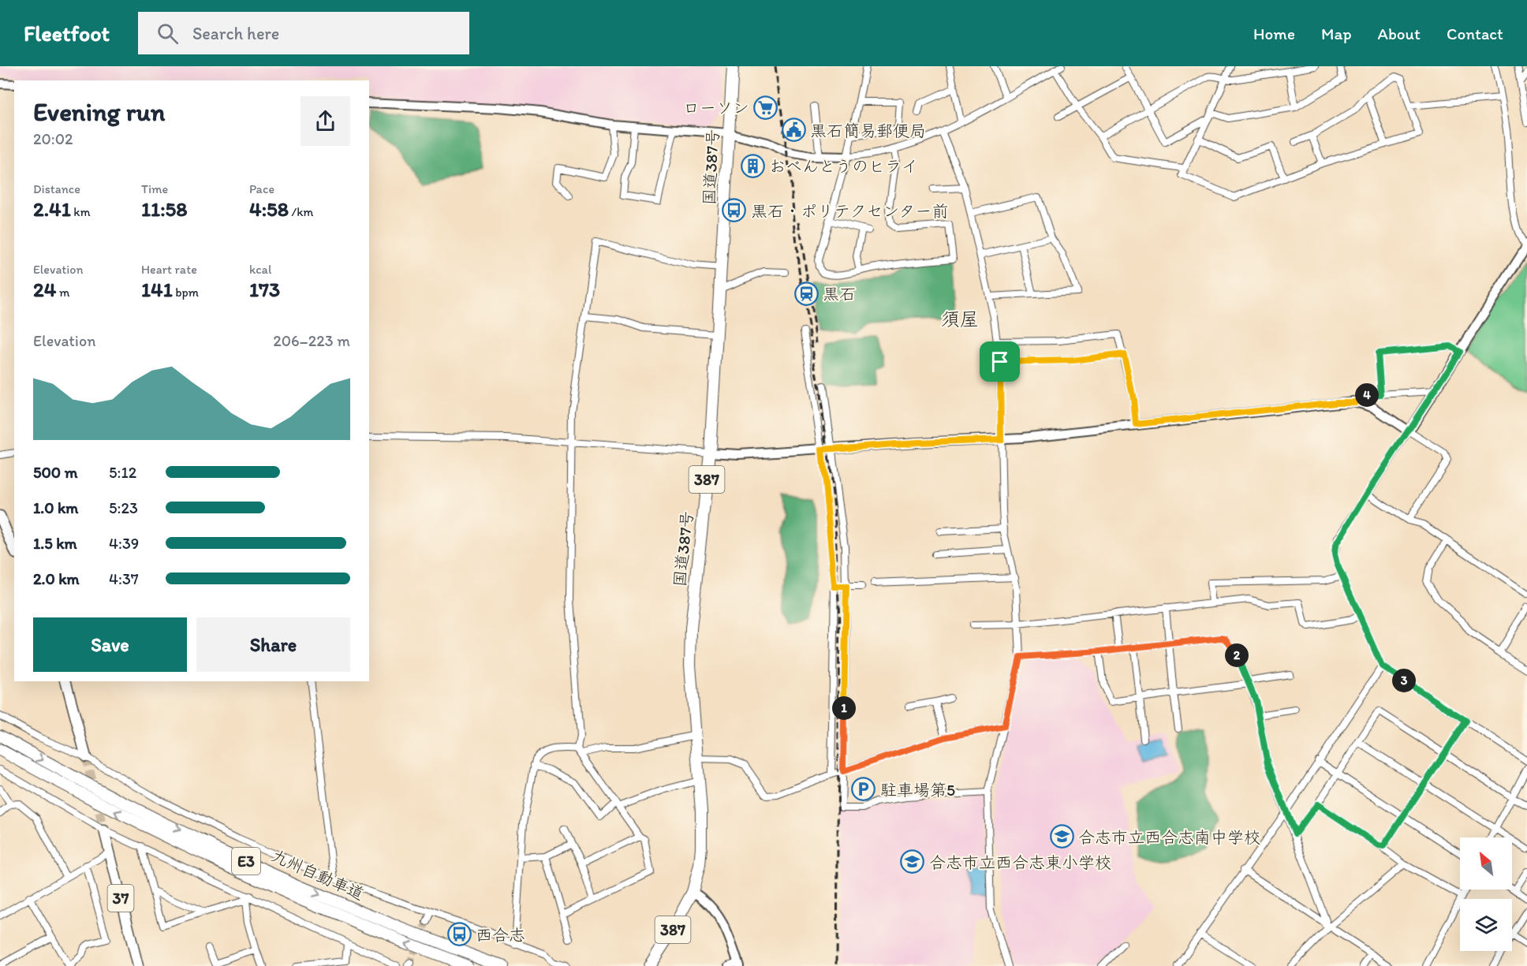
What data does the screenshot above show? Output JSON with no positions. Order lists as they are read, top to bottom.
{
  "streets": {
    "highway": [
      "国道387号",
      "387",
      "E3",
      "九州自動車道"
    ],
    "main road": ["37"]
  },
  "crossings": [
    ["国道387号", "387"]
  ],
  "districts": ["須屋"],
  "places": {
    "supermarket": ["ローソン"],
    "public building": ["黒石簡易郵便局"],
    "building": ["おべんとうのヒライ"],
    "bus stop": ["黒石・ポリテクセンター前", "西合志"],
    "station": ["黒石"],
    "parking": ["駐車場第5"],
    "school or university": ["合志市立西合志南中学校", "合志市立西合志東小学校"]
  },
  "north": "top left",
  "page": {
    "header": "Fleetfoot",
    "search": "Search here",
    "nav": [
      "Home",
      "Map",
      "About",
      "Contact"
    ],
    "heading": ["Evening run", "20:02"],
    "stats": [
      ["Distance", "2.41 km"],
      ["Time", "11:58"],
      ["Pace", "4:58 /km"],
      ["Elevation", "24 m"],
      ["Heart rate", "141 bpm"],
      ["kcal", "173"]
    ],
    "chart": ["Elevation", "206–223 m"],
    "pins": [
      "4",
      "2",
      "3",
      "1"
    ],
    "list": [
      {
        "name": "500 m",
        "note": "5:12"
      },
      {
        "name": "1.0 km",
        "note": "5:23"
      },
      {
        "name": "1.5 km",
        "note": "4:39"
      },
      {
        "name": "2.0 km",
        "note": "4:37"
      }
    ],
    "buttons": ["Save", "Share"]
  }
}
